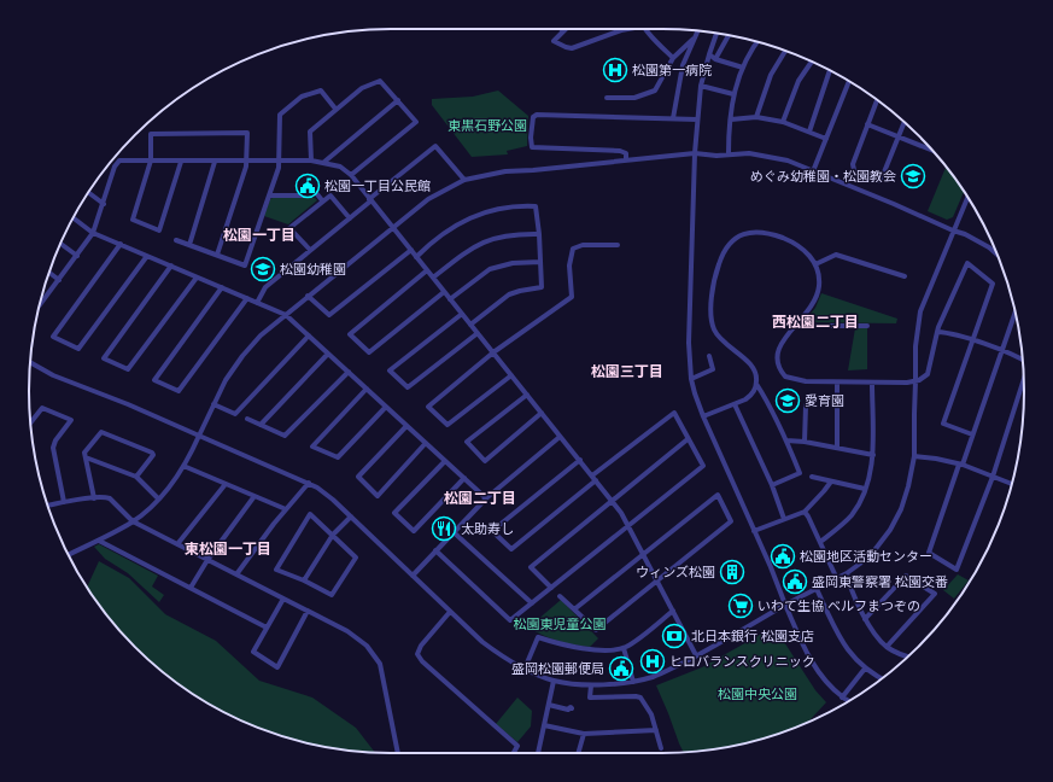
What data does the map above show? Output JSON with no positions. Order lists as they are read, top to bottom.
{
  "districts": [
    "松園一丁目",
    "西松園二丁目",
    "松園三丁目",
    "松園二丁目",
    "東松園一丁目"
  ],
  "parks": ["東黒石野公園", "松園東児童公園", "松園中央公園"],
  "places": {
    "hospital": ["松園第一病院", "ヒロバランスクリニック"],
    "school or university": ["めぐみ幼稚園・松園教会", "松園幼稚園", "愛育園"],
    "public building": [
      "松園一丁目公民館",
      "松園地区活動センター",
      "盛岡東警察署 松園交番",
      "盛岡松園郵便局"
    ],
    "restaurant": ["太助寿し"],
    "building": ["ウィンズ松園"],
    "supermarket": ["いわて生協 ベルフまつぞの"],
    "bank": ["北日本銀行 松園支店"]
  }
}
